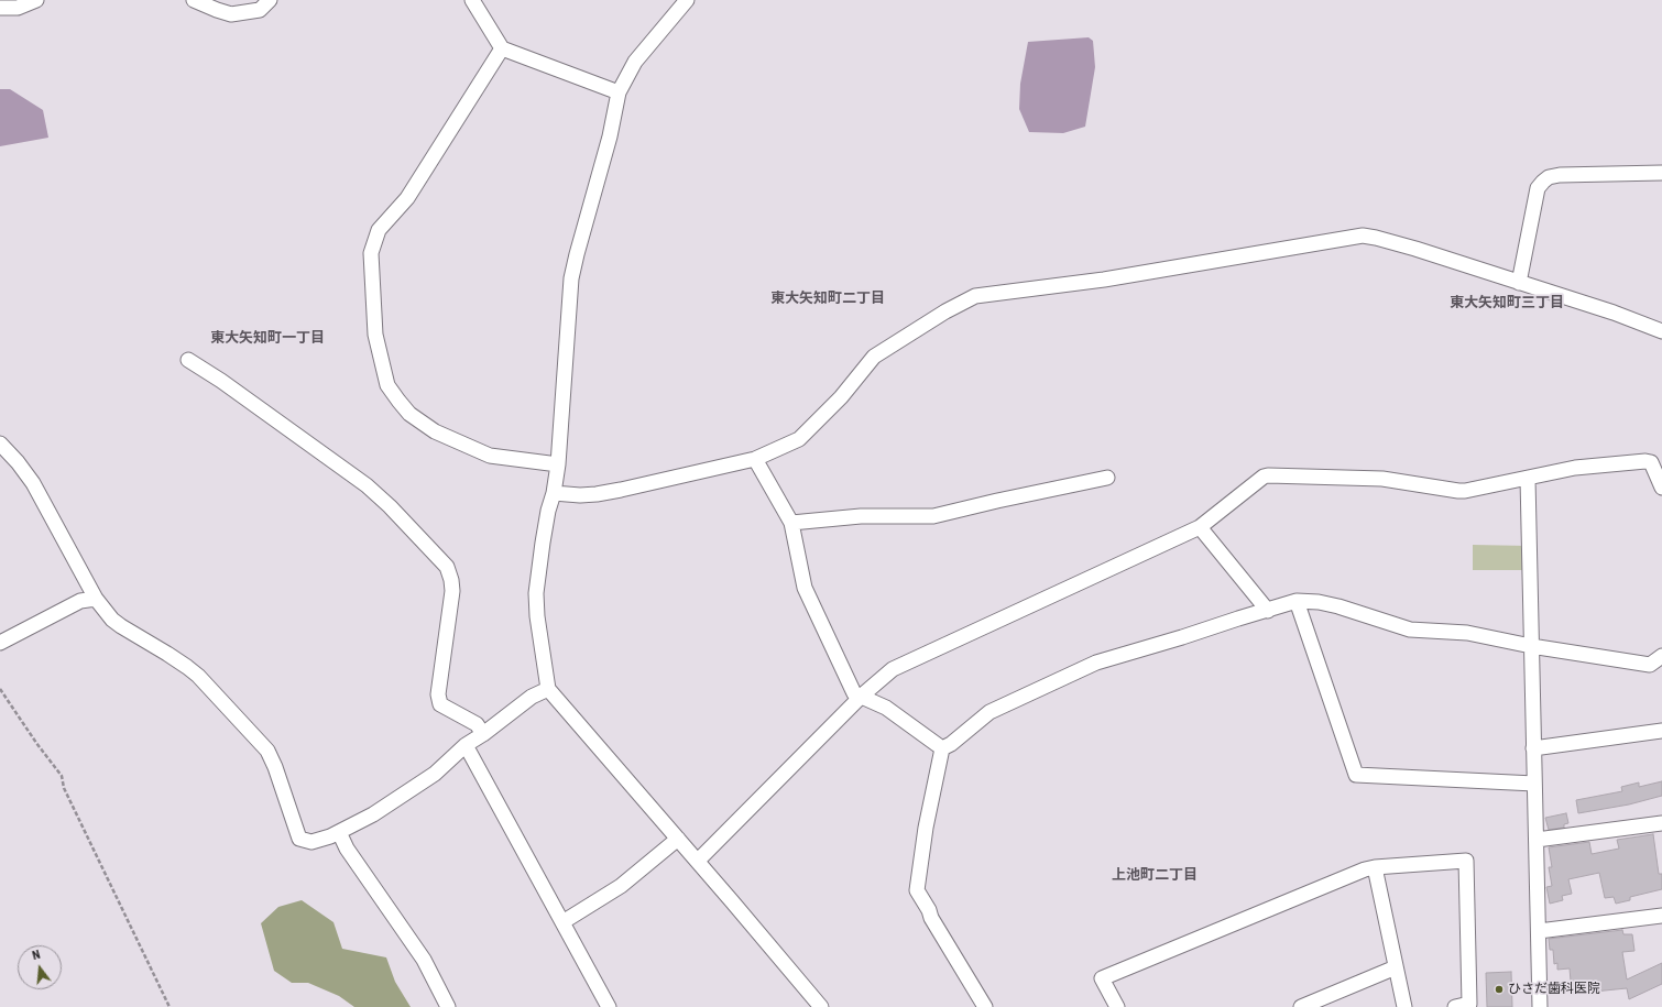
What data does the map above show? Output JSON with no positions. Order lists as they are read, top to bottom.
{
  "districts": [
    "東大矢知町二丁目",
    "東大矢知町三丁目",
    "東大矢知町一丁目",
    "上池町二丁目"
  ],
  "places": ["ひさだ歯科医院"],
  "north": "top"
}
